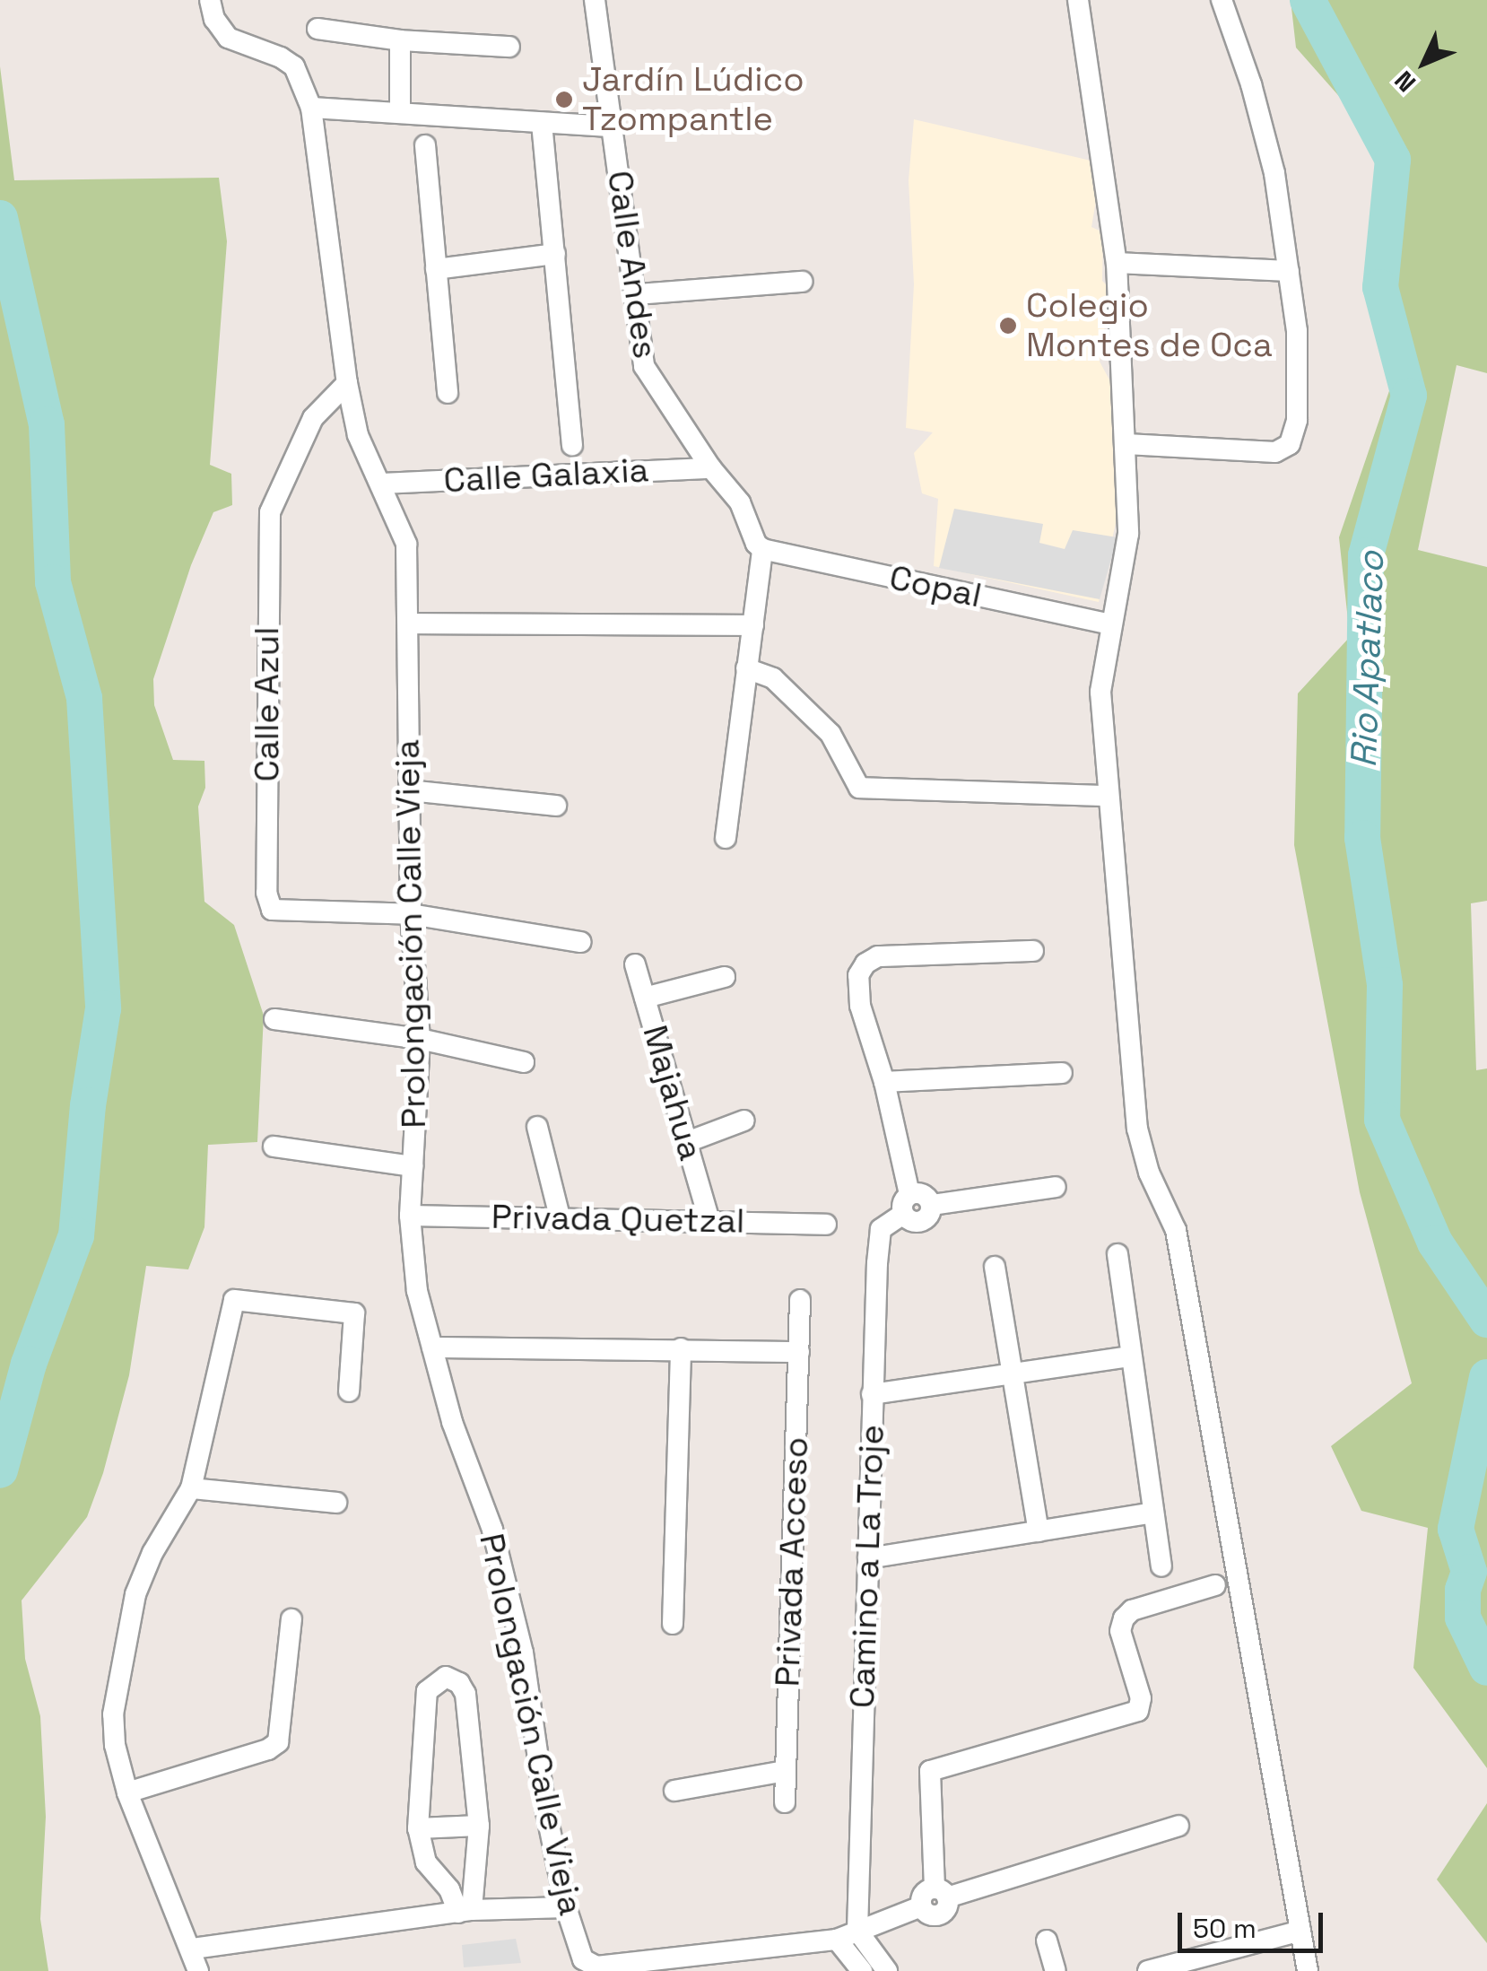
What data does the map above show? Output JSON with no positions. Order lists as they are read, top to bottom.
{
  "streets": {
    "street": [
      "Calle Andes",
      "Calle Galaxia",
      "Copal",
      "Calle Azul",
      "Prolongación Calle Vieja",
      "Majahua",
      "Privada Quetzal",
      "Privada Acceso",
      "Camino a La Troje"
    ]
  },
  "crossings": [
    ["Calle Andes", "Calle Galaxia"],
    ["Calle Andes", "Copal"],
    ["Calle Galaxia", "Prolongación Calle Vieja"],
    ["Calle Azul", "Prolongación Calle Vieja"],
    ["Prolongación Calle Vieja", "Privada Quetzal"],
    ["Majahua", "Privada Quetzal"]
  ],
  "water": ["Rio Apatlaco"],
  "places": ["Jardín Lúdico Tzompantle", "Colegio Montes de Oca"],
  "scale_bar": "50 m",
  "north": "bottom left"
}
